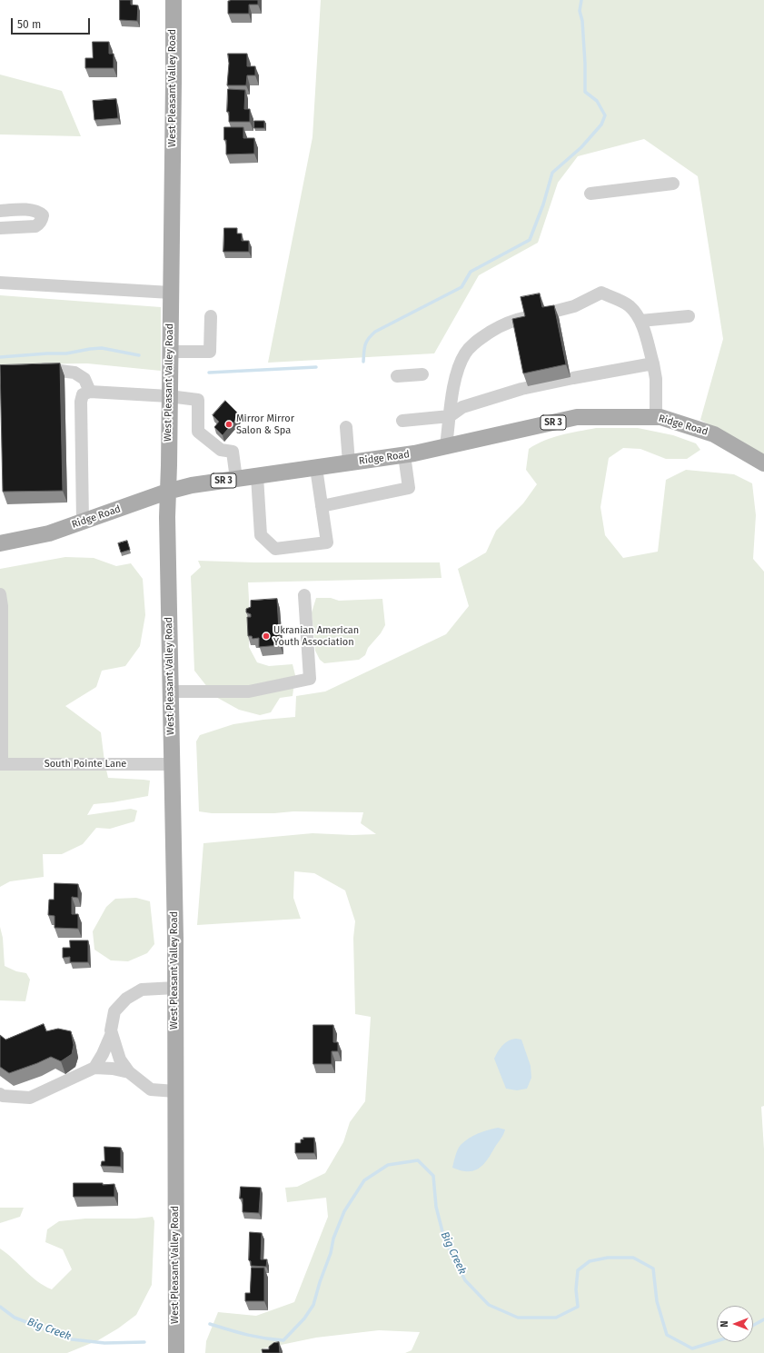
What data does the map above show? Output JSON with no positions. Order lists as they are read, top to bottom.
{
  "streets": {
    "main road": ["West Pleasant Valley Road", "SR 3", "Ridge Road"],
    "street": ["South Pointe Lane"]
  },
  "crossings": [
    ["West Pleasant Valley Road", "Ridge Road"],
    ["West Pleasant Valley Road", "South Pointe Lane"]
  ],
  "water": ["Big Creek"],
  "places": ["Mirror Mirror Salon & Spa", "Ukranian American Youth Association"],
  "scale_bar": "50 m",
  "north": "left"
}
